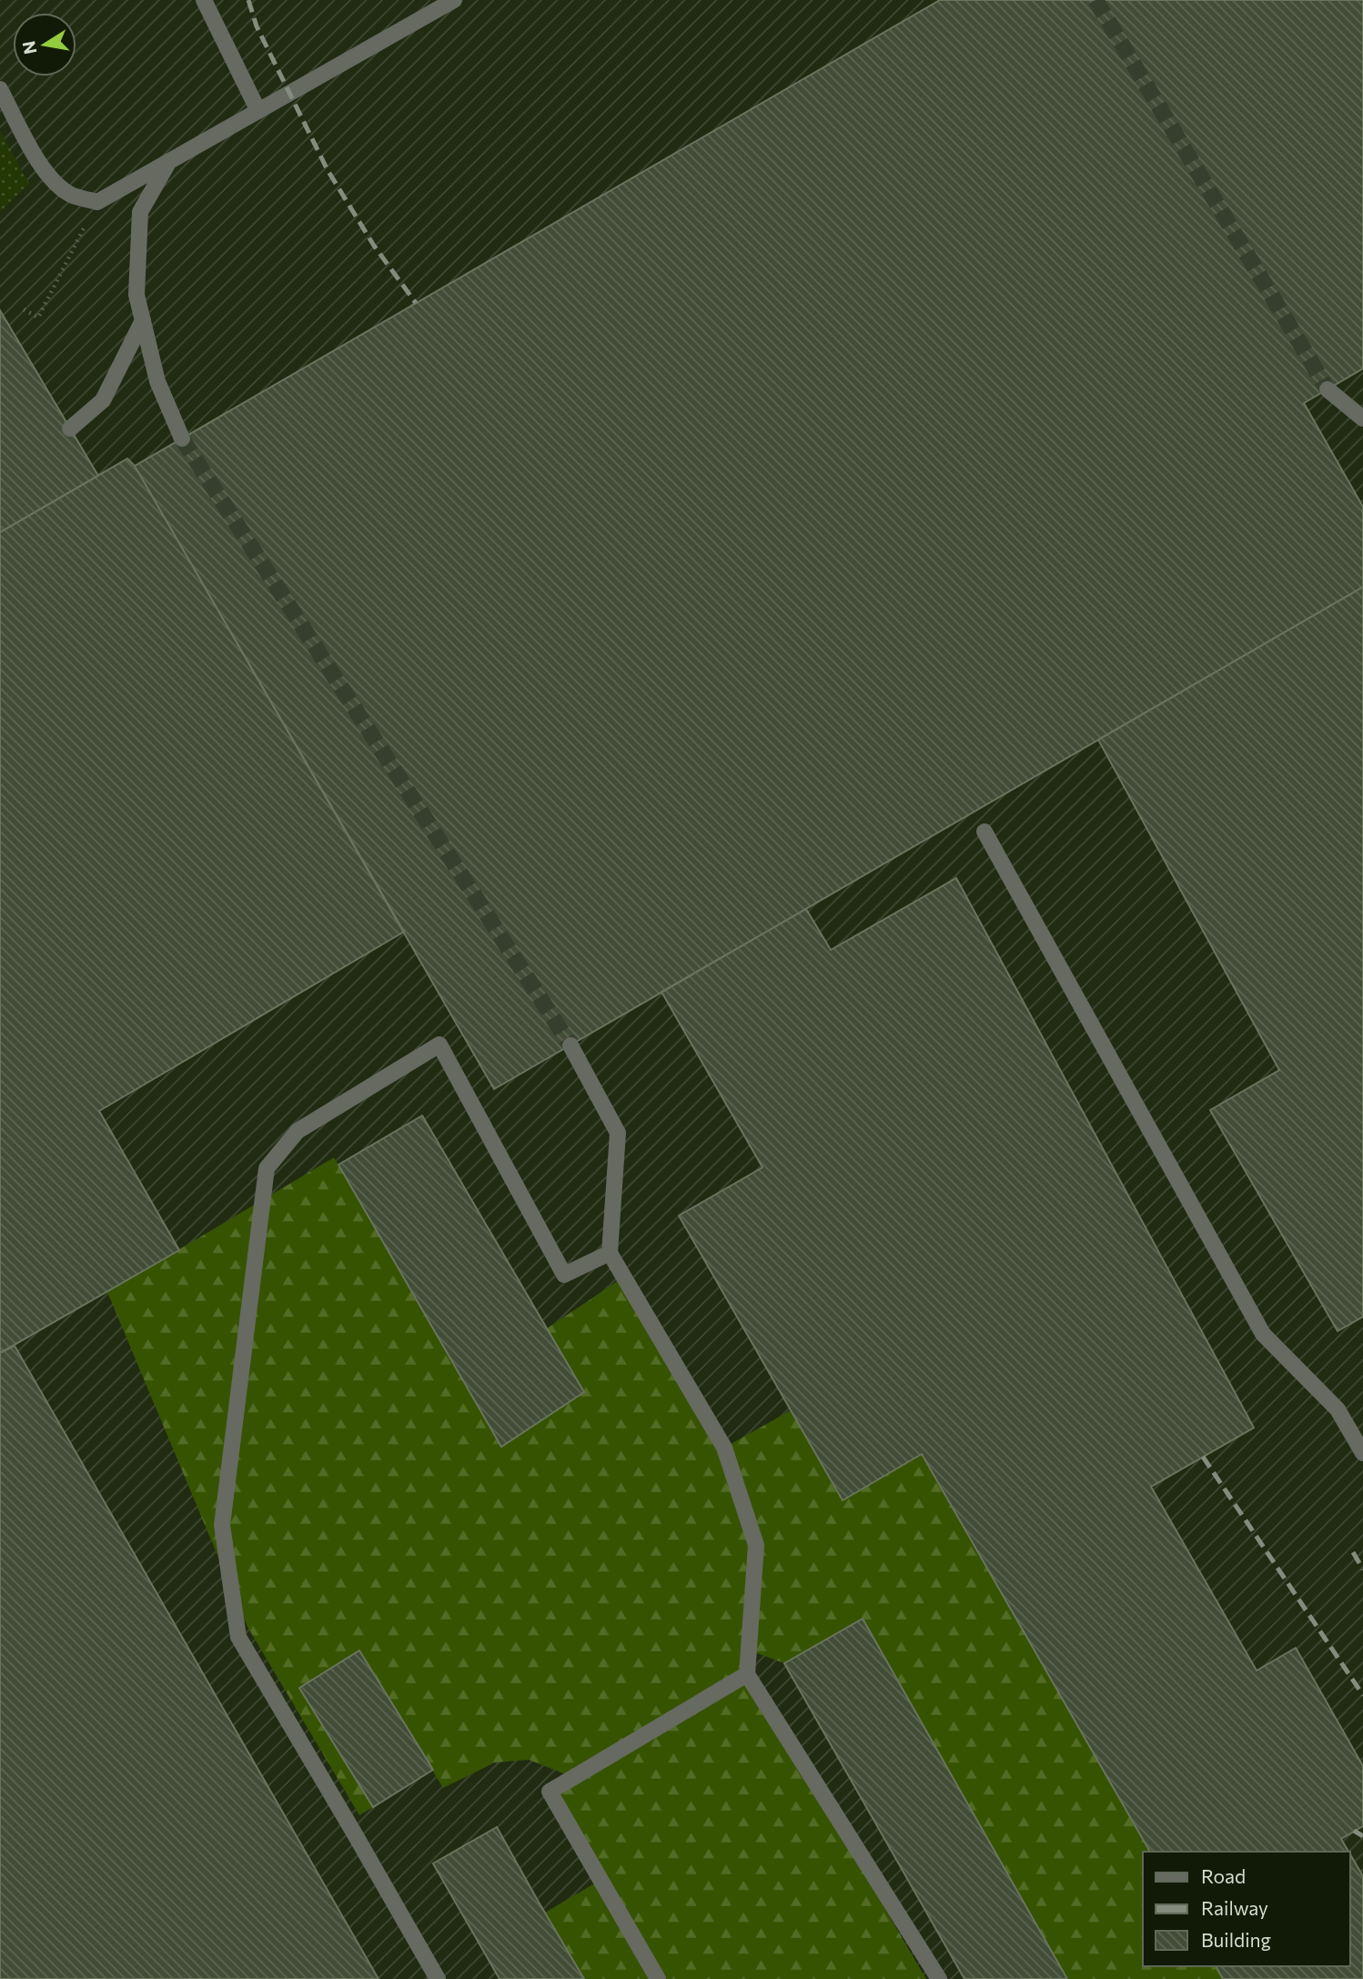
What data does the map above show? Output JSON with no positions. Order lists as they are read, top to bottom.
{
  "legend": ["Road", "Railway", "Building"],
  "north": "left"
}
